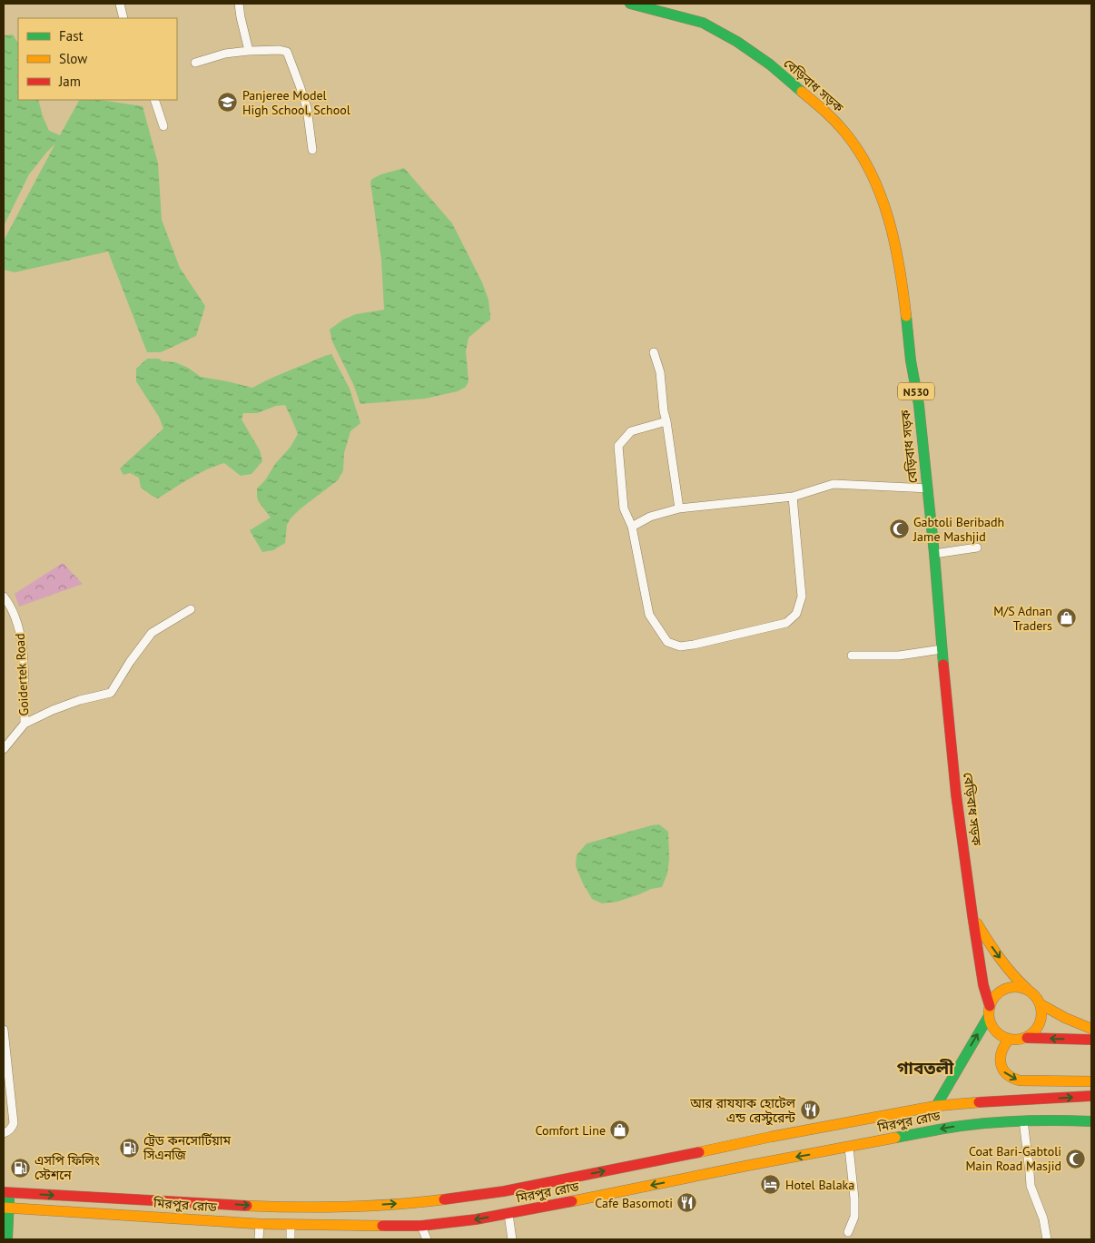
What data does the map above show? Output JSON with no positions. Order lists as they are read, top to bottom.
{
  "streets": {
    "main road": ["বেড়িবাধ সড়ক", "N530", "মিরপুর রোড"],
    "street": ["Goidertek Road"]
  },
  "districts": ["গাবতলী"],
  "places": {
    "school or university": ["Panjeree Model High School, School"],
    "mosque": ["Gabtoli Beribadh Jame Mashjid", "Coat Bari-Gabtoli Main Road Masjid"],
    "shop": ["M/S Adnan Traders", "Comfort Line"],
    "restaurant": ["আর রাযযাক হোটেল এন্ড রেস্টুরেন্ট", "Cafe Basomoti"],
    "fuel station": ["ট্রেড কনসোর্টিয়াম সিএনজি", "এসপি ফিলিং স্টেশনে"],
    "hotel": ["Hotel Balaka"]
  },
  "legend": ["Fast", "Slow", "Jam"]
}
